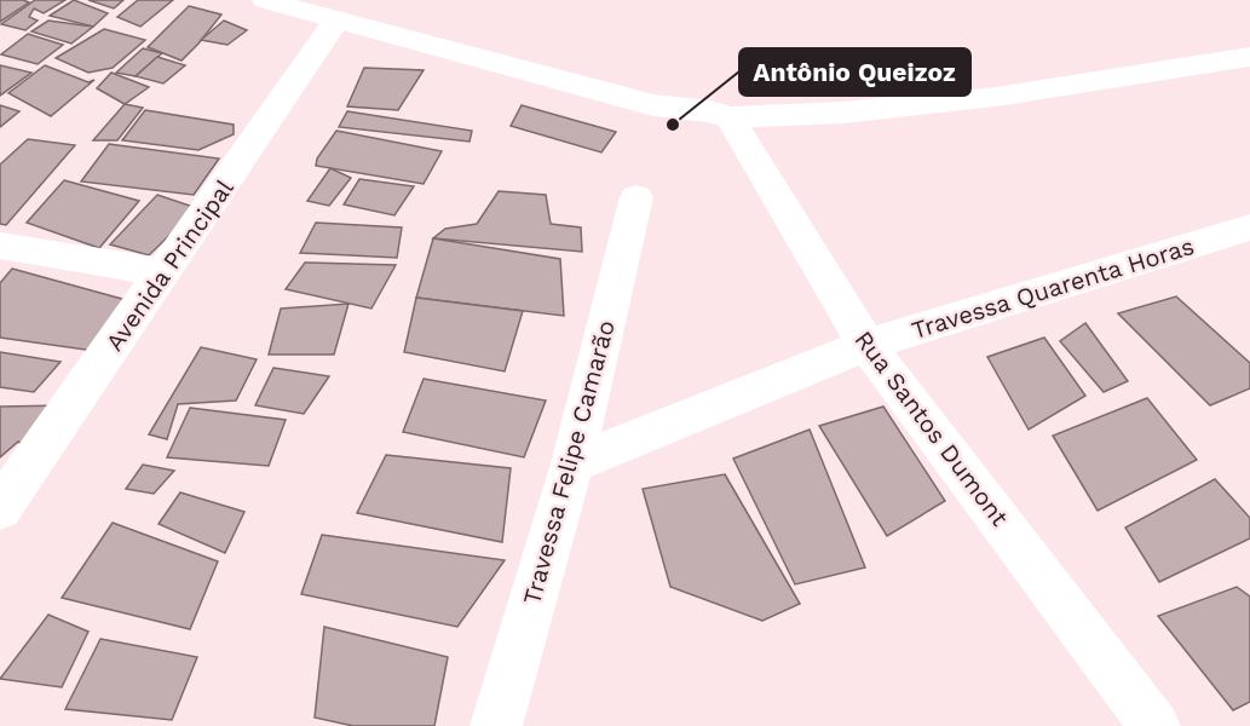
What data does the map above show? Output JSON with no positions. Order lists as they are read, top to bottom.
{
  "streets": {
    "street": [
      "Avenida Principal",
      "Travessa Quarenta Horas",
      "Rua Santos Dumont",
      "Travessa Felipe Camarão"
    ]
  },
  "crossings": [
    ["Travessa Quarenta Horas", "Rua Santos Dumont"],
    ["Travessa Quarenta Horas", "Travessa Felipe Camarão"]
  ],
  "places": ["Antônio Queizoz"]
}
